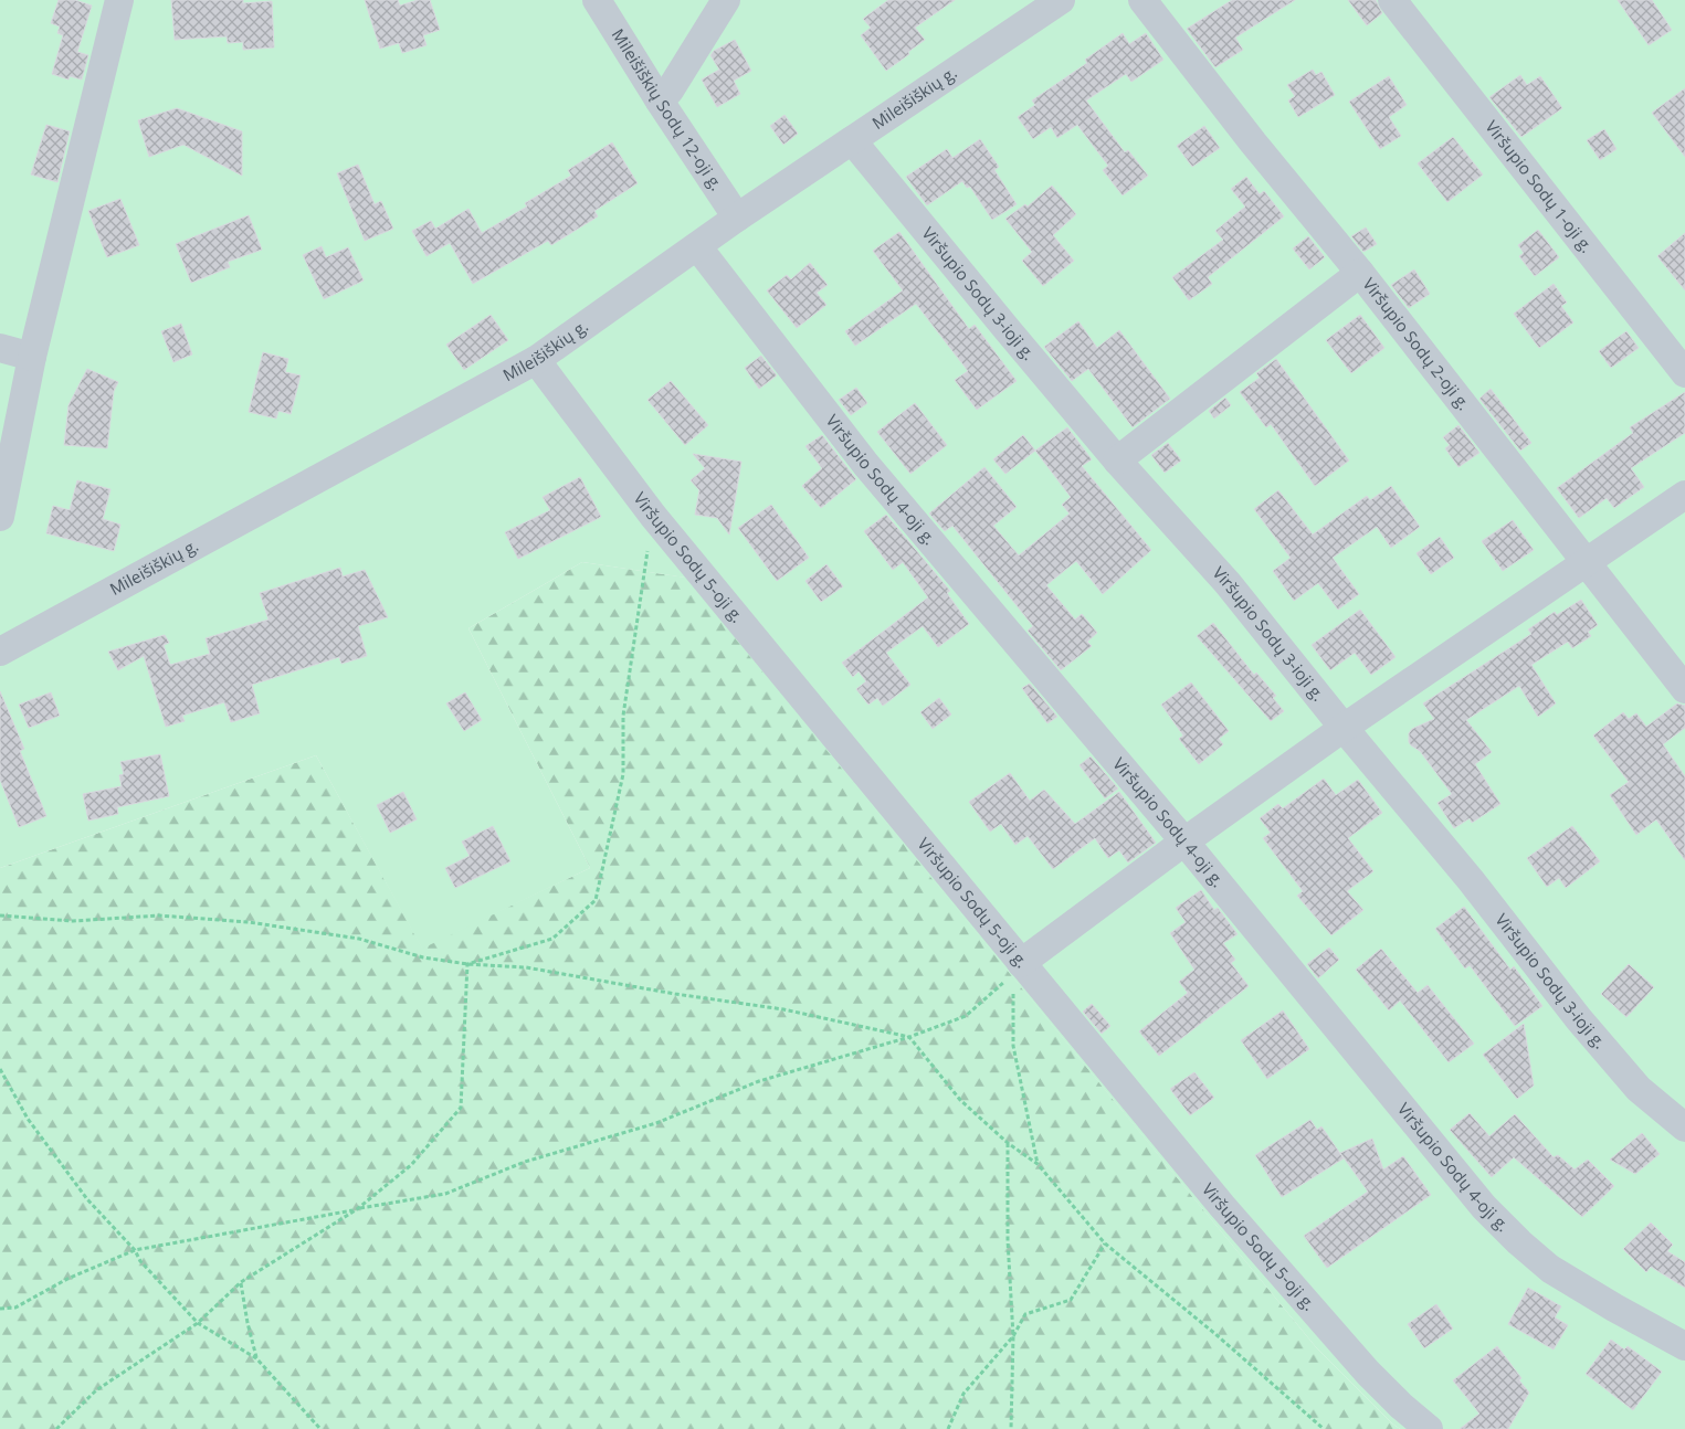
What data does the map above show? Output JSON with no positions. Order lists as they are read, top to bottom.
{
  "streets": {
    "street": [
      "Mileišiškių g.",
      "Mileišiškių Sodų 12-oji g.",
      "Viršupio Sodų 1-oji g.",
      "Viršupio Sodų 3-ioji g.",
      "Viršupio Sodų 2-oji g.",
      "Viršupio Sodų 4-oji g.",
      "Viršupio Sodų 5-oji g."
    ]
  },
  "crossings": [
    ["Mileišiškių g.", "Mileišiškių Sodų 12-oji g."],
    ["Mileišiškių g.", "Viršupio Sodų 3-ioji g."],
    ["Mileišiškių g.", "Viršupio Sodų 4-oji g."],
    ["Mileišiškių g.", "Viršupio Sodų 5-oji g."]
  ]
}
